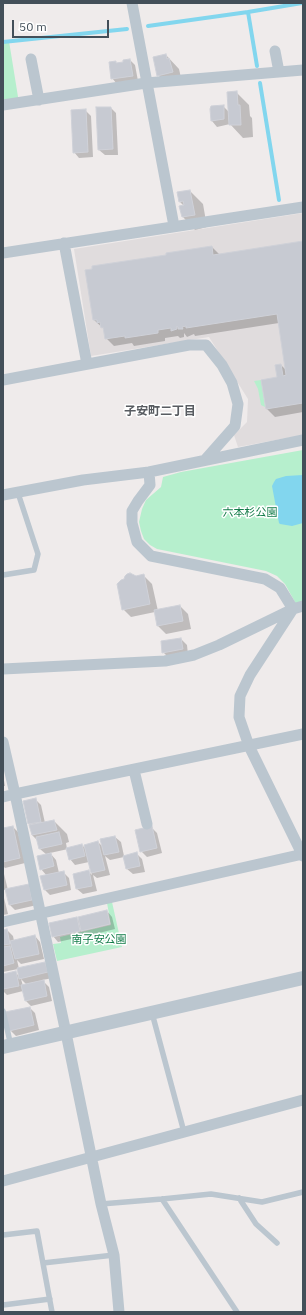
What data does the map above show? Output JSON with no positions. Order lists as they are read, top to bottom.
{
  "districts": ["子安町二丁目"],
  "parks": ["六本杉公園", "南子安公園"],
  "scale_bar": "50 m"
}
